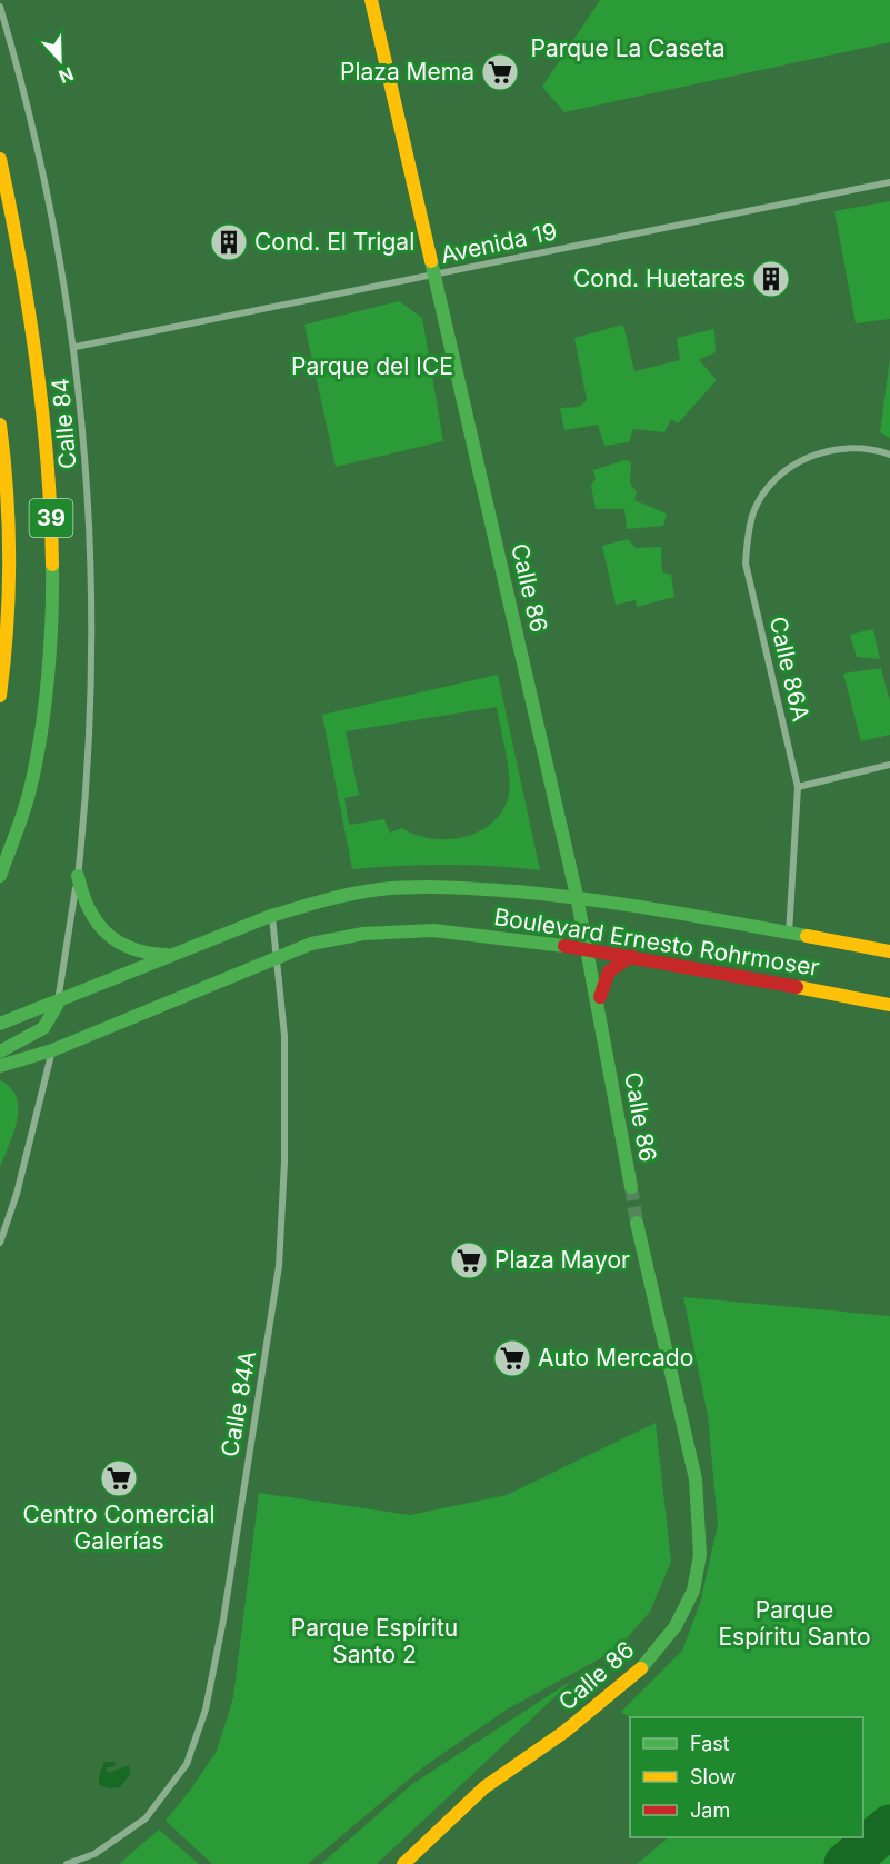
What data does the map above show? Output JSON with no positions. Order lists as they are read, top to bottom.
{
  "streets": {
    "main road": ["39", "Calle 86", "Boulevard Ernesto Rohrmoser"],
    "street": [
      "Avenida 19",
      "Calle 84",
      "Calle 86A",
      "Calle 84A"
    ]
  },
  "crossings": [
    ["Avenida 19", "Calle 84"],
    ["Avenida 19", "Calle 86"],
    ["Calle 84", "Boulevard Ernesto Rohrmoser"],
    ["Calle 86", "Boulevard Ernesto Rohrmoser"],
    ["Calle 86A", "Boulevard Ernesto Rohrmoser"],
    ["Boulevard Ernesto Rohrmoser", "Calle 84A"]
  ],
  "parks": [
    "Parque La Caseta",
    "Parque del ICE",
    "Parque Espíritu Santo",
    "Parque Espíritu Santo 2"
  ],
  "places": {
    "supermarket": [
      "Plaza Mema",
      "Plaza Mayor",
      "Auto Mercado",
      "Centro Comercial Galerías"
    ],
    "building": ["Cond. El Trigal", "Cond. Huetares"]
  },
  "legend": ["Fast", "Slow", "Jam"],
  "north": "bottom"
}
